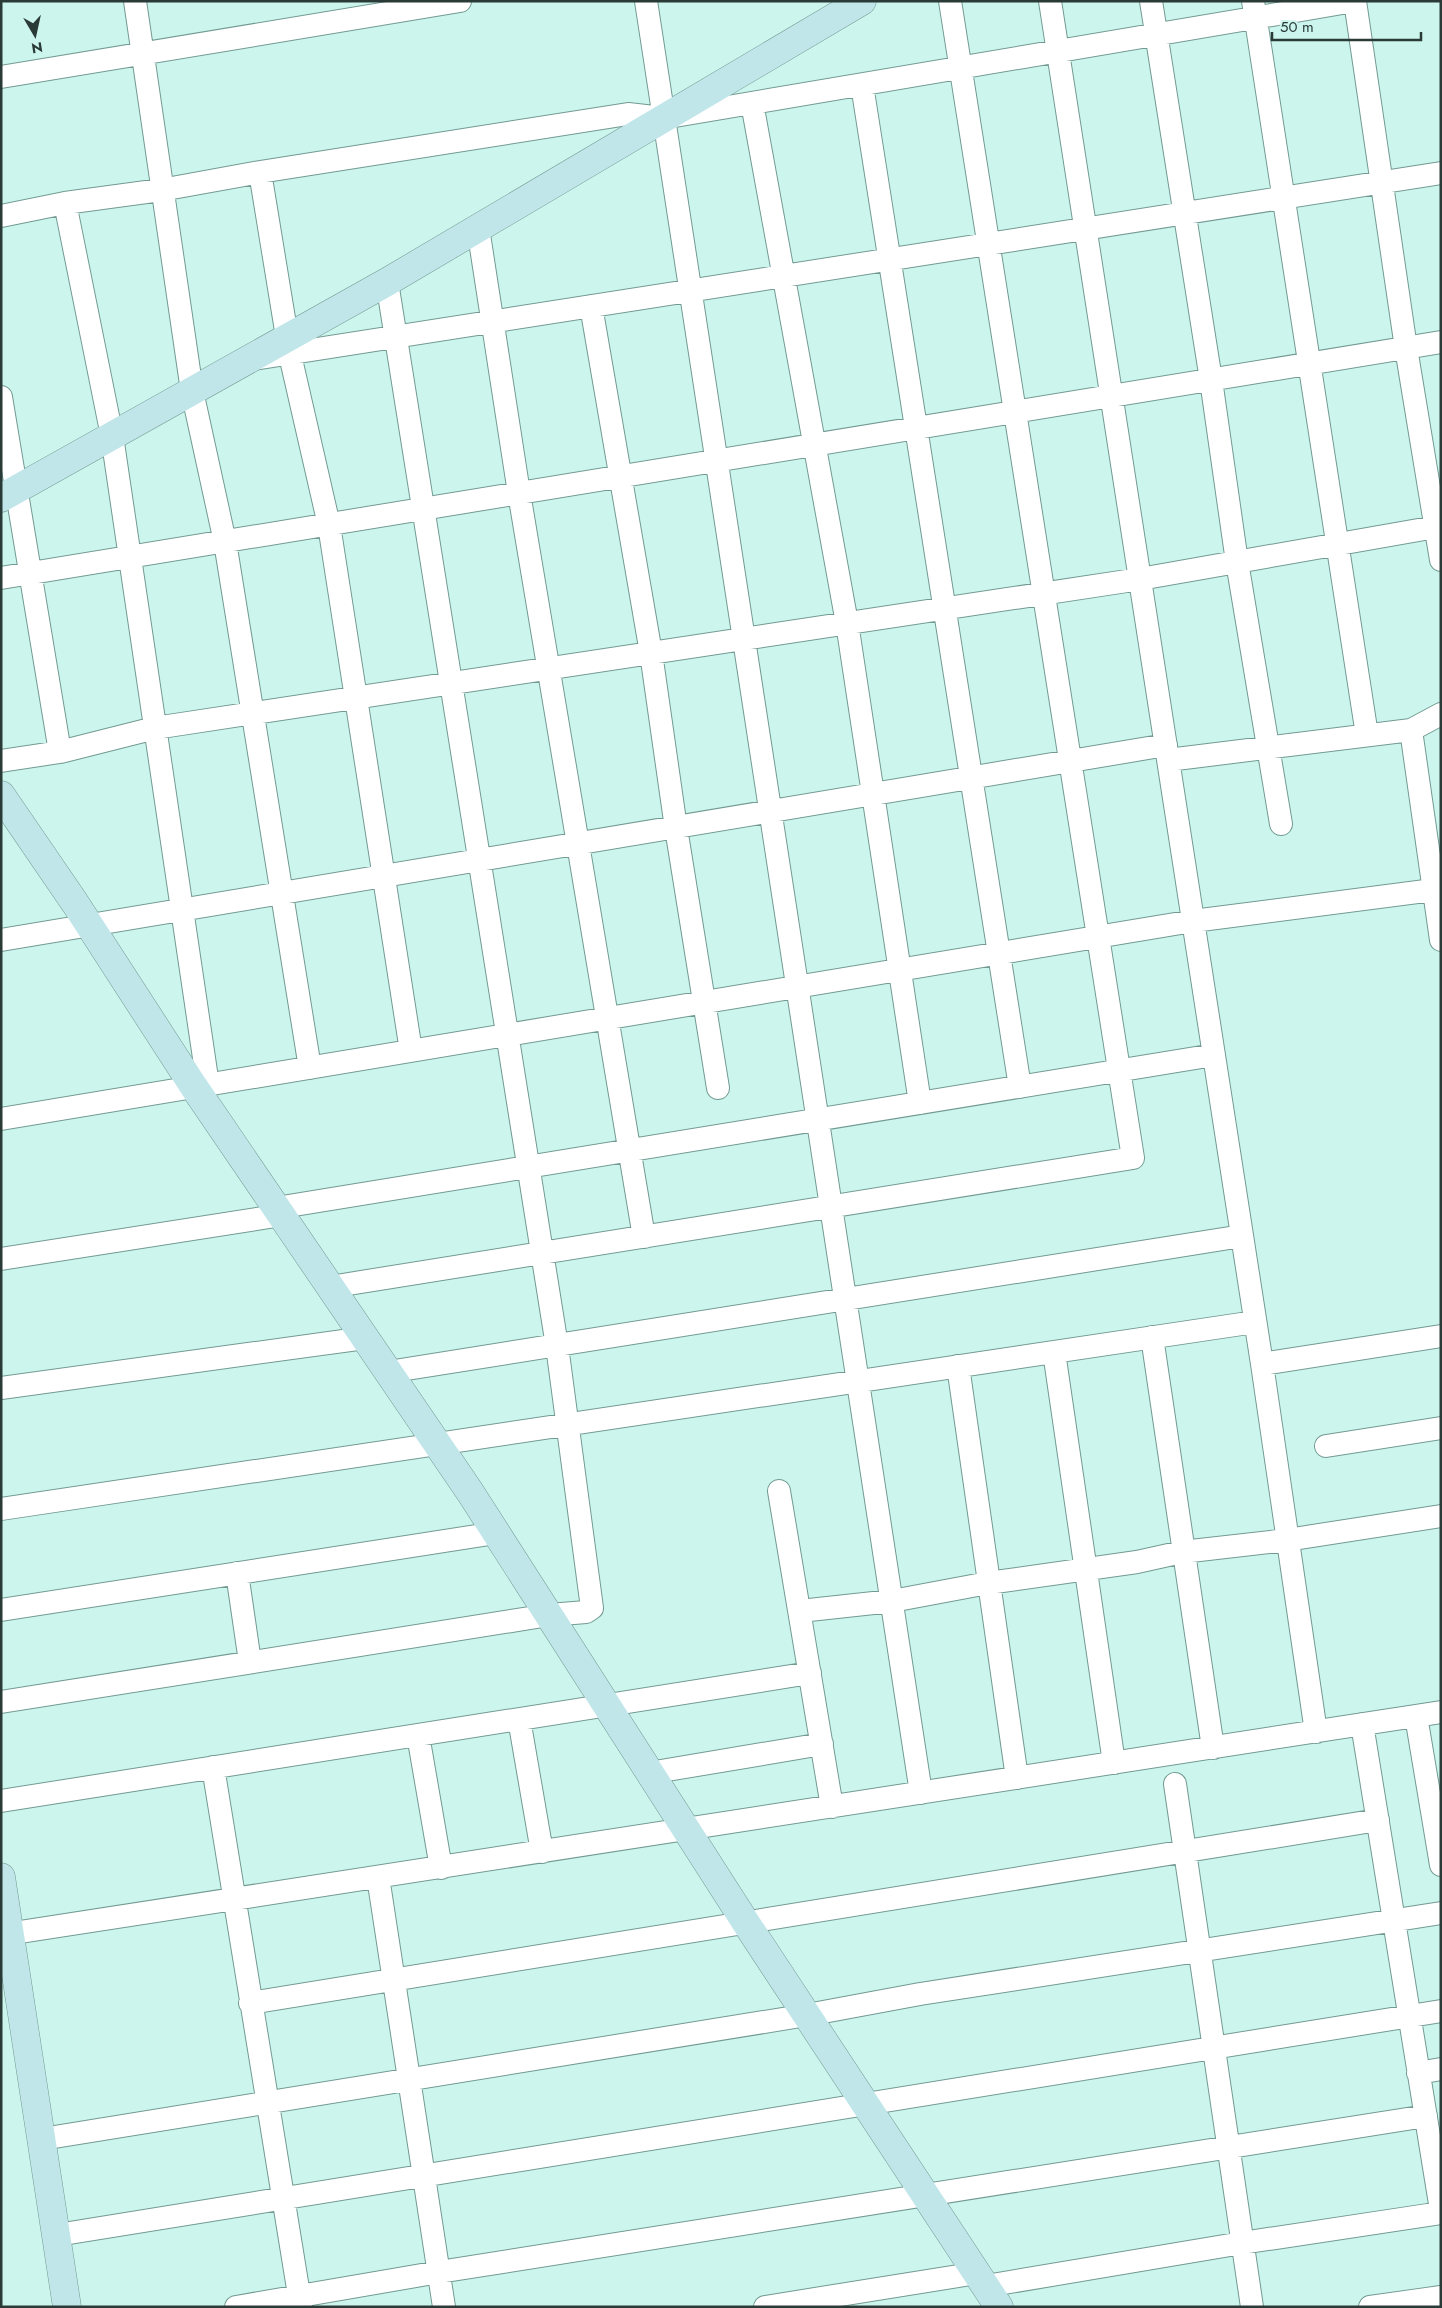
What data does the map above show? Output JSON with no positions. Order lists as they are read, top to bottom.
{
  "scale_bar": "50 m",
  "north": "bottom"
}
